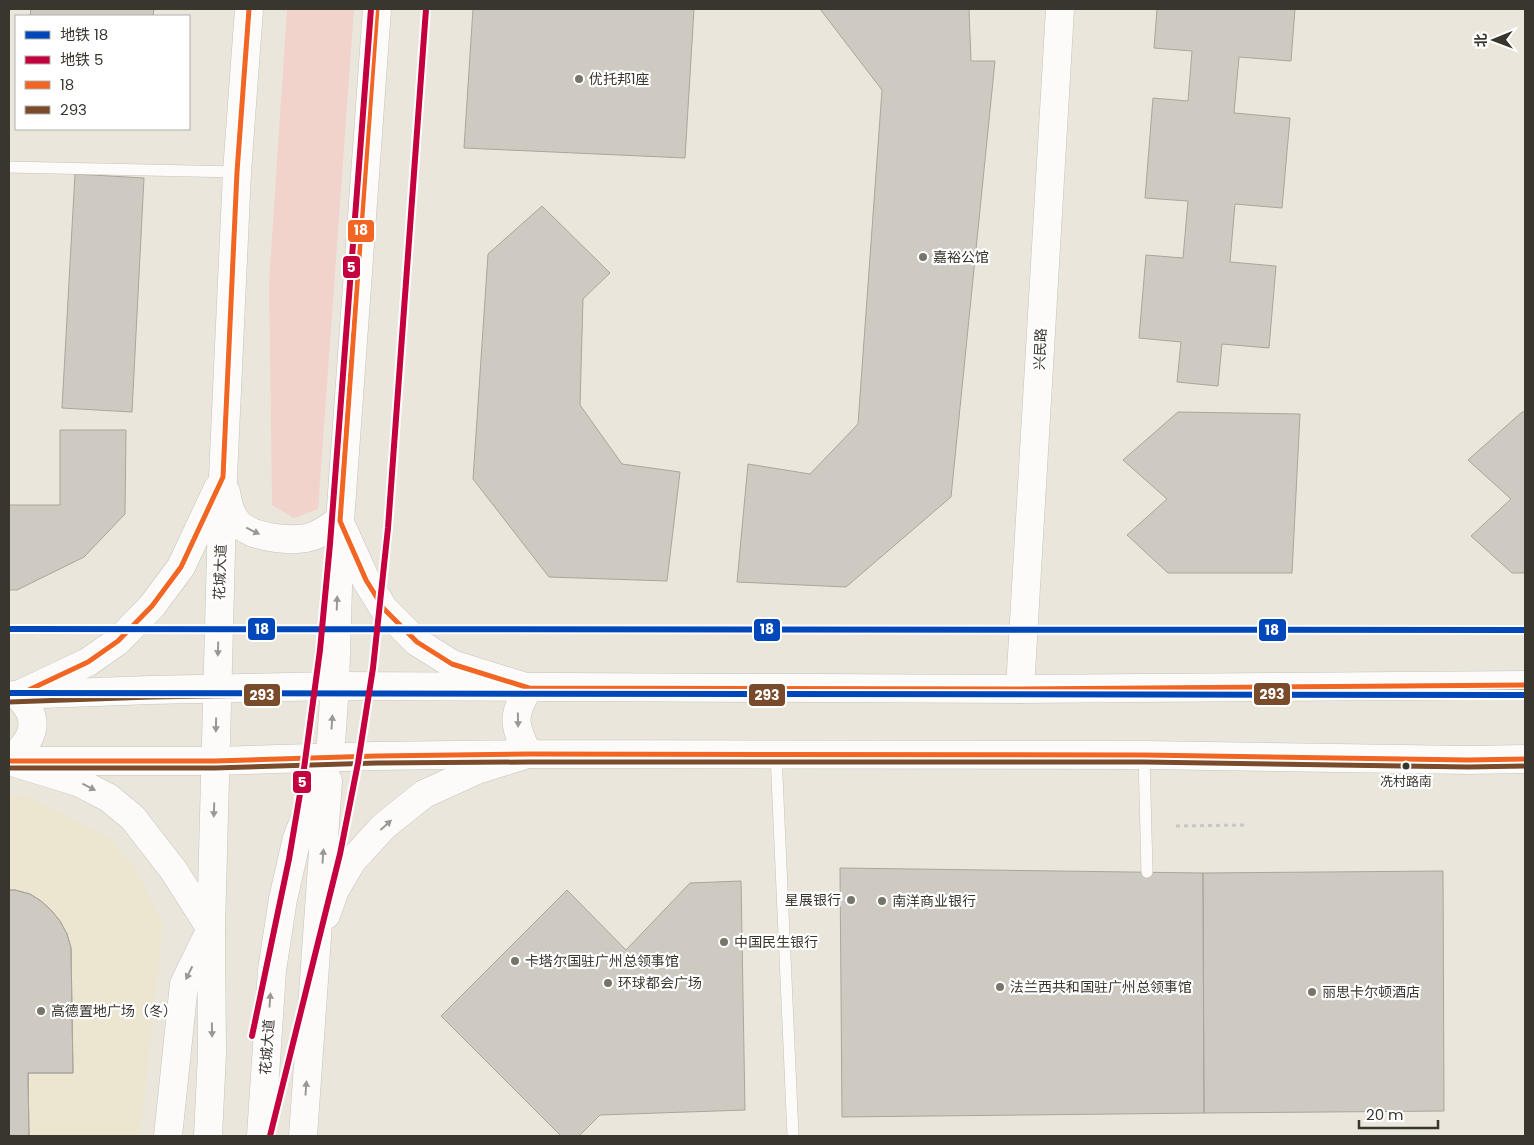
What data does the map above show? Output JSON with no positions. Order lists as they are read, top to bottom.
{
  "streets": {
    "main road": ["兴民路", "花城大道"]
  },
  "places": [
    "优托邦1座",
    "嘉裕公馆",
    "冼村路南",
    "星展银行",
    "南洋商业银行",
    "中国民生银行",
    "卡塔尔国驻广州总领事馆",
    "环球都会广场",
    "法兰西共和国驻广州总领事馆",
    "丽思卡尔顿酒店",
    "高德置地广场（冬）"
  ],
  "lines": [
    "metro line 5",
    "transit line 18",
    "metro line 18",
    "transit line 293"
  ],
  "legend": [
    "地铁 18",
    "地铁 5",
    "18",
    "293"
  ],
  "scale_bar": "20 m",
  "north": "left"
}
